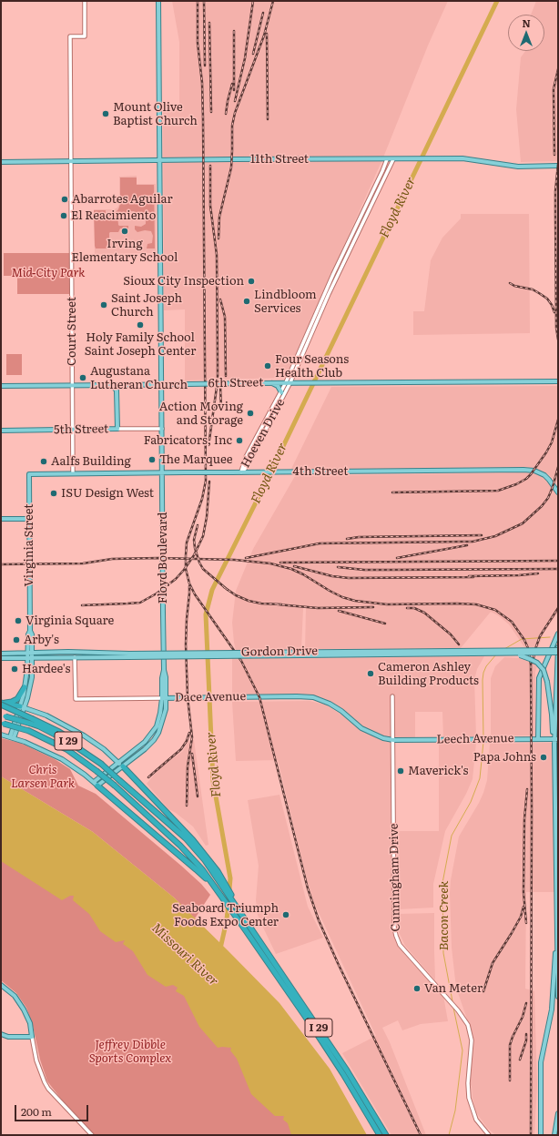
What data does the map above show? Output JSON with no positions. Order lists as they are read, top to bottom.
{
  "streets": {
    "highway": ["I 29"],
    "main road": [
      "11th Street",
      "6th Street",
      "5th Street",
      "4th Street",
      "Virginia Street",
      "Floyd Boulevard",
      "Gordon Drive",
      "Dace Avenue",
      "Leech Avenue"
    ],
    "street": ["Court Street", "Hoeven Drive", "Cunningham Drive"]
  },
  "crossings": [
    ["11th Street", "Court Street"],
    ["11th Street", "Hoeven Drive"],
    ["11th Street", "Floyd Boulevard"],
    ["Court Street", "6th Street"],
    ["Court Street", "5th Street"],
    ["Court Street", "4th Street"],
    ["6th Street", "Hoeven Drive"],
    ["5th Street", "Floyd Boulevard"],
    ["Hoeven Drive", "4th Street"],
    ["4th Street", "Virginia Street"],
    ["4th Street", "Floyd Boulevard"],
    ["Virginia Street", "Gordon Drive"],
    ["Floyd Boulevard", "Dace Avenue"],
    ["Gordon Drive", "Dace Avenue"],
    ["Dace Avenue", "Leech Avenue"],
    ["Dace Avenue", "Cunningham Drive"],
    ["Leech Avenue", "Cunningham Drive"]
  ],
  "water": ["Floyd River", "Bacon Creek", "Missouri River"],
  "parks": ["Mid-City Park", "Chris Larsen Park", "Jeffrey Dibble Sports Complex"],
  "places": [
    "Mount Olive Baptist Church",
    "Abarrotes Aguilar",
    "El Reacimiento",
    "Irving Elementary School",
    "Sioux City Inspection",
    "Lindbloom Services",
    "Saint Joseph Church",
    "Holy Family School Saint Joseph Center",
    "Four Seasons Health Club",
    "Augustana Lutheran Church",
    "Action Moving and Storage",
    "Fabricators, Inc",
    "The Marquee",
    "Aalfs Building",
    "ISU Design West",
    "Virginia Square",
    "Arby's",
    "Hardee's",
    "Cameron Ashley Building Products",
    "Papa Johns",
    "Maverick's",
    "Seaboard Triumph Foods Expo Center",
    "Van Meter"
  ],
  "scale_bar": "200 m",
  "north": "top"
}
